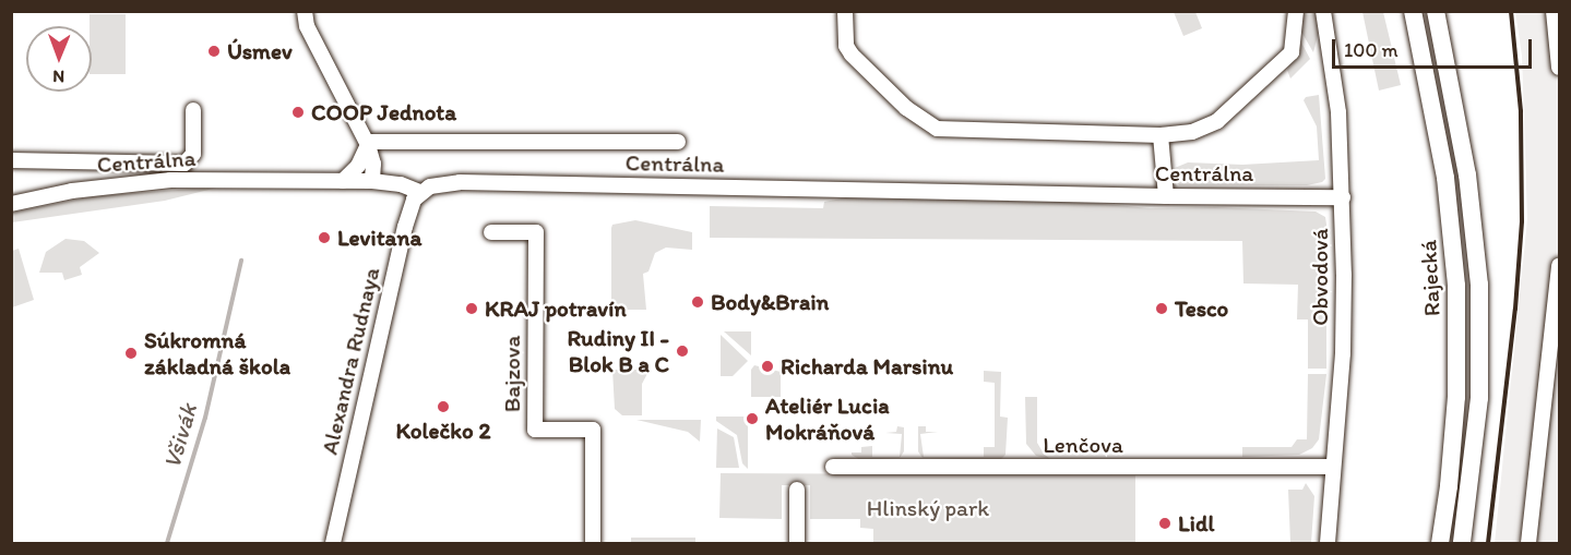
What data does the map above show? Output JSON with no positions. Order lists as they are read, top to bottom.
{
  "streets": {
    "main road": ["Rajecká"],
    "street": [
      "Centrálna",
      "Obvodová",
      "Alexandra Rudnaya",
      "Bajzova",
      "Lenčova"
    ]
  },
  "crossings": [
    ["Centrálna", "Obvodová"],
    ["Centrálna", "Alexandra Rudnaya"],
    ["Obvodová", "Lenčova"]
  ],
  "water": ["Všivák"],
  "parks": ["Hlinský park"],
  "places": [
    "Úsmev",
    "COOP Jednota",
    "Levitana",
    "Body&Brain",
    "KRAJ potravín",
    "Tesco",
    "Rudiny II - Blok B a C",
    "Súkromná základná škola",
    "Richarda Marsinu",
    "Kolečko 2",
    "Ateliér Lucia Mokráňová",
    "Lidl"
  ],
  "scale_bar": "100 m",
  "north": "bottom"
}
